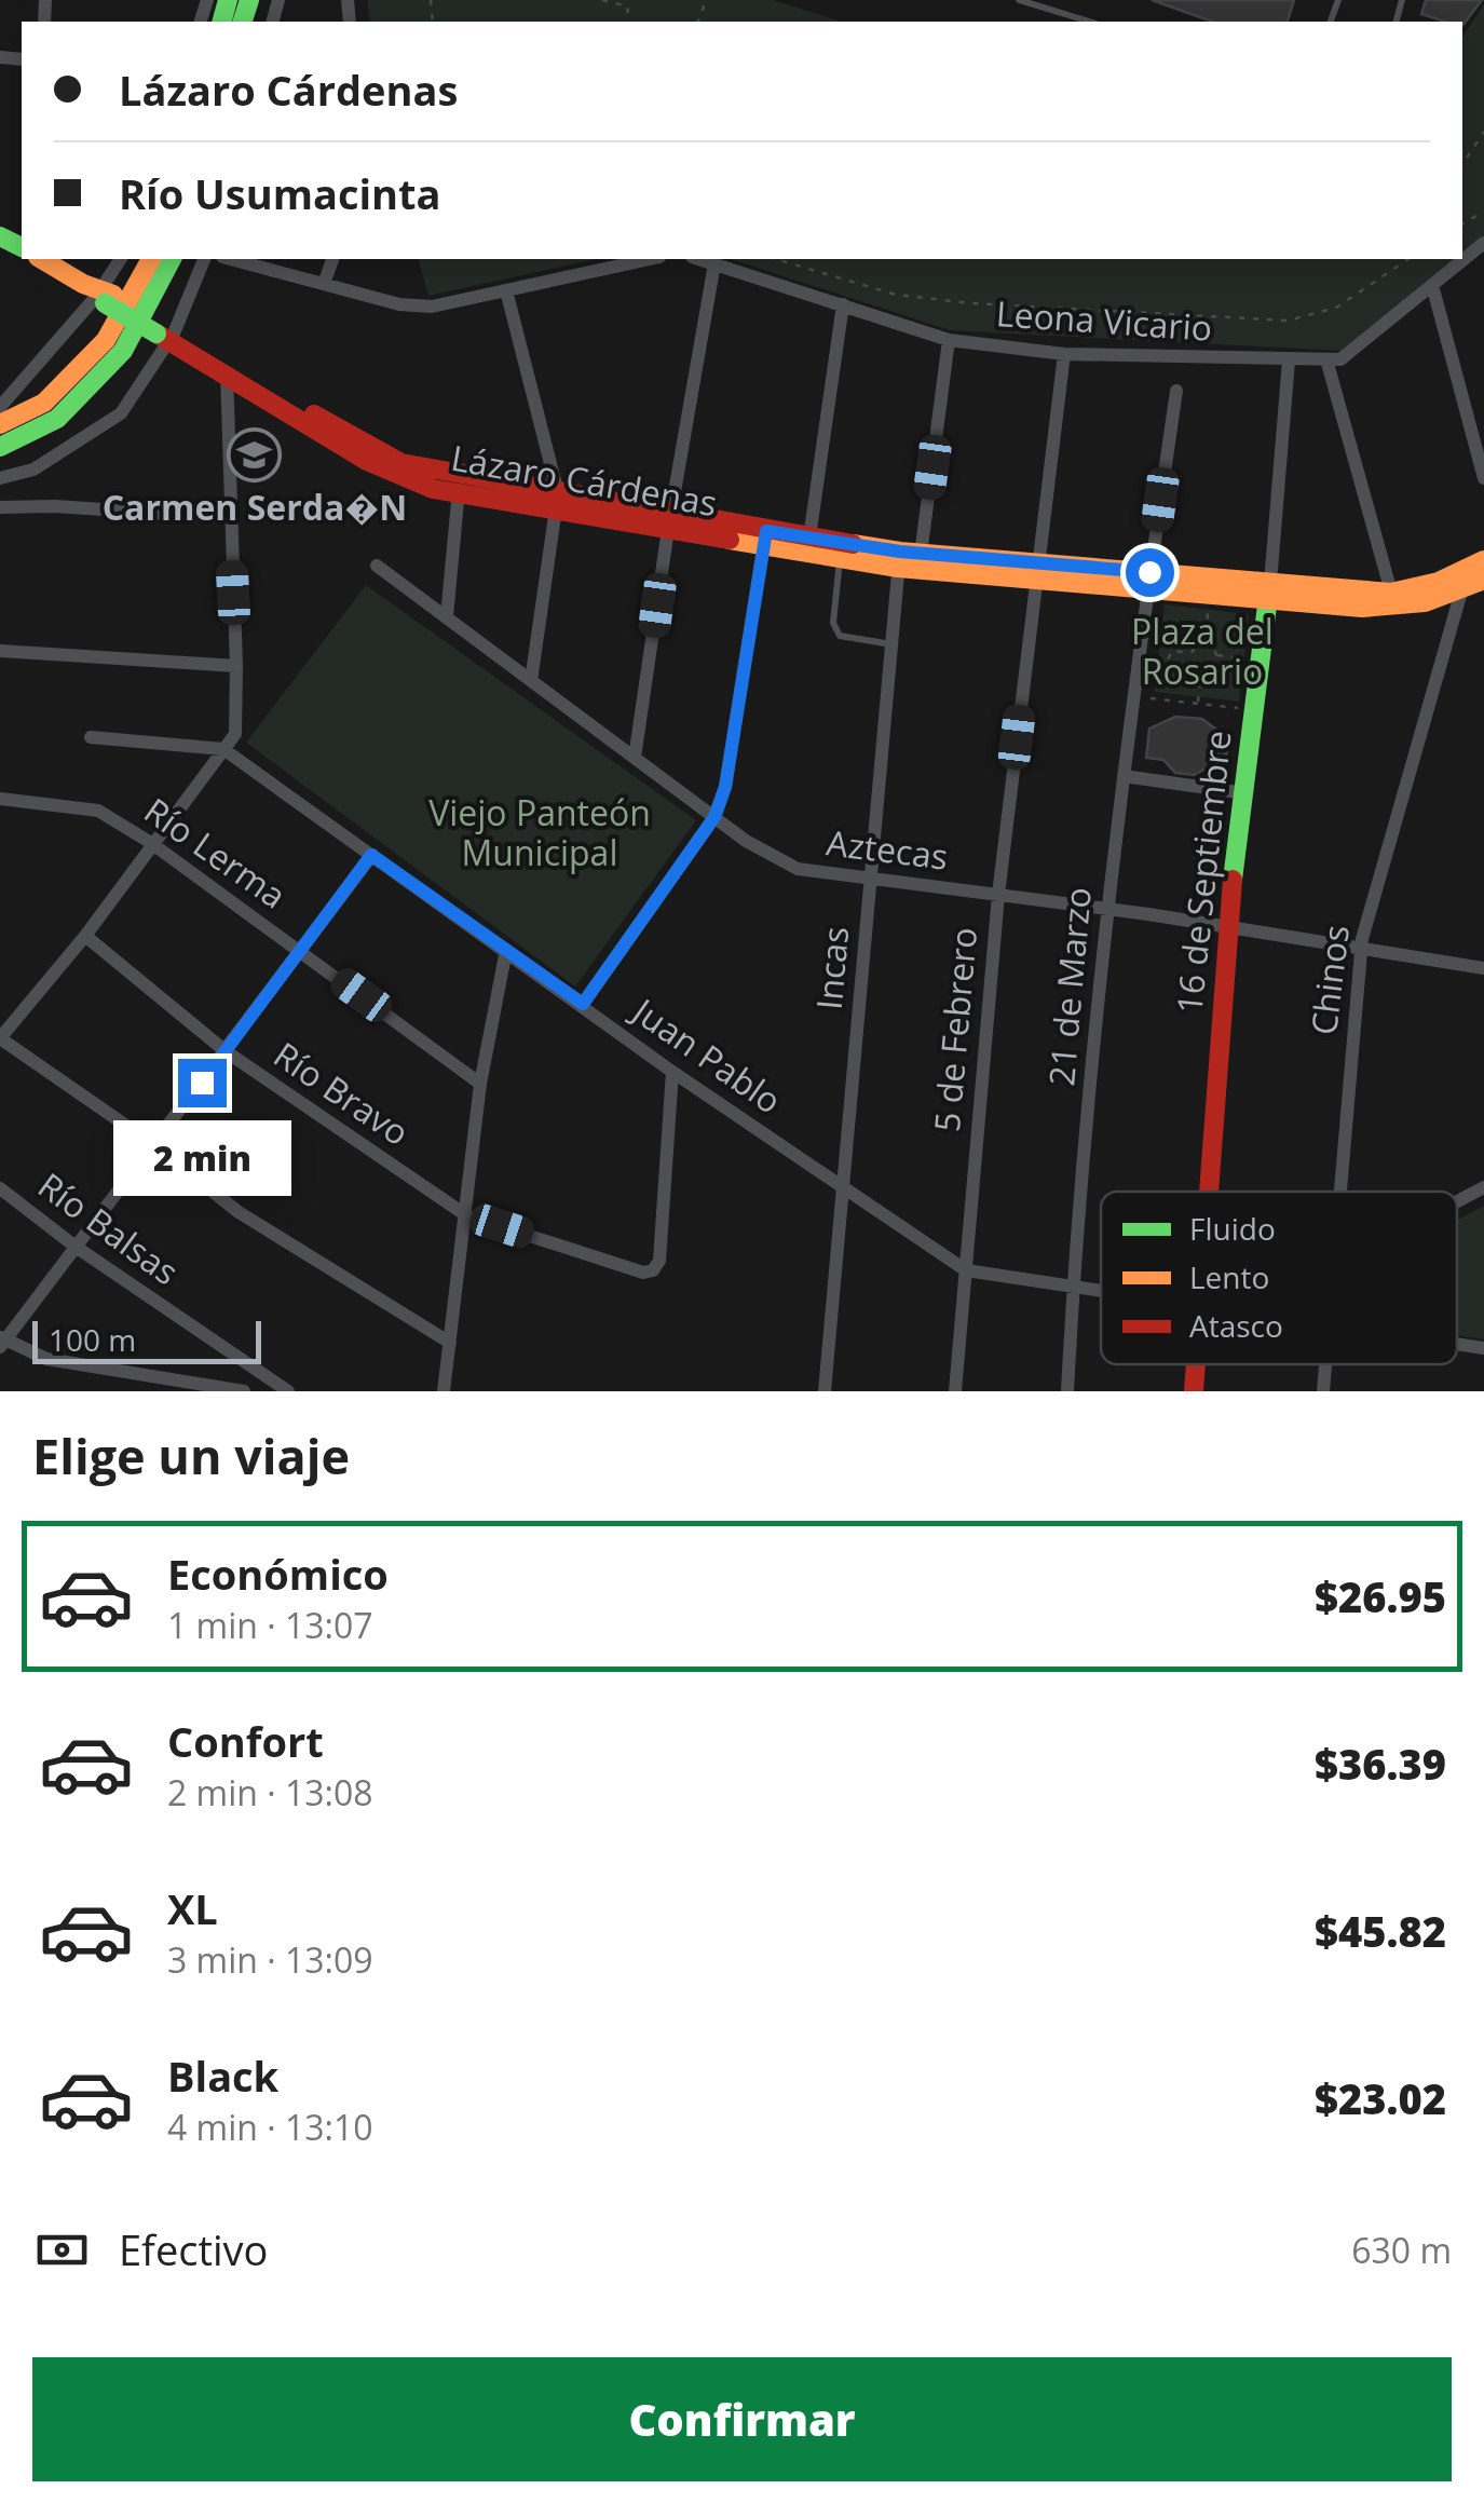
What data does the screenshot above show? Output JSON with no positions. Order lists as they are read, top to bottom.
{
  "streets": {
    "street": [
      "Leona Vicario",
      "Lázaro Cárdenas",
      "Aztecas",
      "Río Lerma",
      "16 de Septiembre",
      "Incas",
      "Chinos",
      "21 de Marzo",
      "5 de Febrero",
      "Juan Pablo",
      "Río Bravo",
      "Río Balsas"
    ]
  },
  "crossings": [
    ["Leona Vicario", "16 de Septiembre"],
    ["Leona Vicario", "Incas"],
    ["Leona Vicario", "5 de Febrero"],
    ["Lázaro Cárdenas", "16 de Septiembre"],
    ["Lázaro Cárdenas", "Incas"],
    ["Lázaro Cárdenas", "Chinos"],
    ["Lázaro Cárdenas", "21 de Marzo"],
    ["Lázaro Cárdenas", "5 de Febrero"],
    ["Aztecas", "16 de Septiembre"],
    ["Aztecas", "Incas"],
    ["Aztecas", "Chinos"],
    ["Aztecas", "21 de Marzo"],
    ["Aztecas", "5 de Febrero"],
    ["Incas", "Juan Pablo"],
    ["21 de Marzo", "Juan Pablo"],
    ["5 de Febrero", "Juan Pablo"],
    ["Juan Pablo", "Río Bravo"]
  ],
  "parks": ["Plaza del Rosario", "Viejo Panteón Municipal"],
  "places": {
    "school or university": ["Carmen Serda�N"]
  },
  "legend": ["Fluido", "Lento", "Atasco"],
  "scale_bar": "100 m",
  "page": {
    "banner": ["Lázaro Cárdenas", "Río Usumacinta"],
    "bubble": "2 min",
    "scale": "100 m",
    "heading": "Elige un viaje",
    "list": [
      {
        "name": "Económico",
        "note": "1 min · 13:07",
        "value": "$26.95"
      },
      {
        "name": "Confort",
        "note": "2 min · 13:08",
        "value": "$36.39"
      },
      {
        "name": "XL",
        "note": "3 min · 13:09",
        "value": "$45.82"
      },
      {
        "name": "Black",
        "note": "4 min · 13:10",
        "value": "$23.02"
      }
    ],
    "pay": ["Efectivo", "630 m"],
    "buttons": "Confirmar"
  }
}
